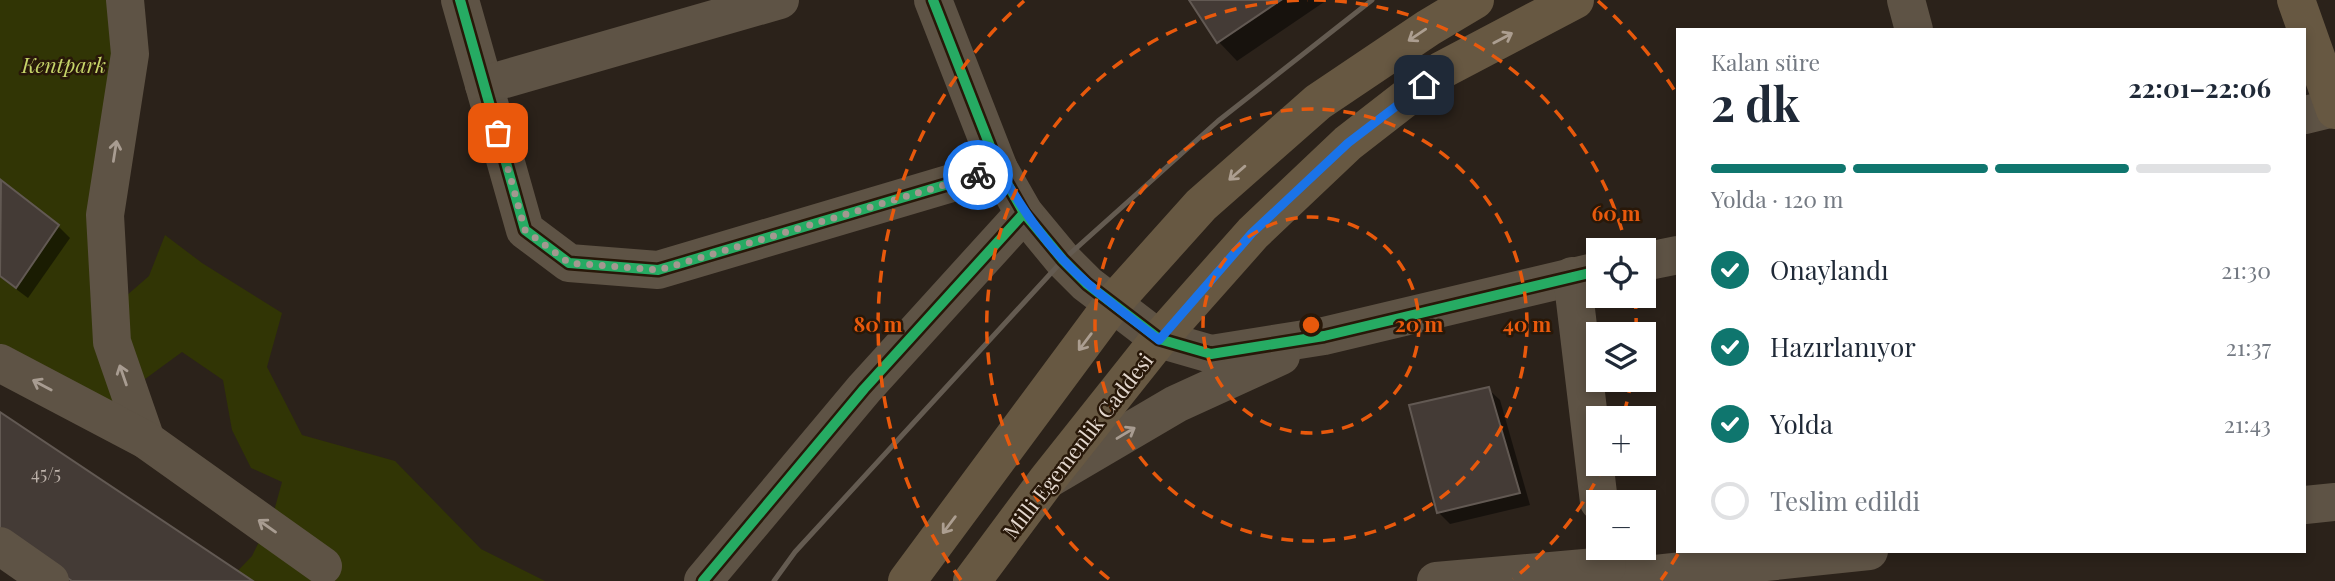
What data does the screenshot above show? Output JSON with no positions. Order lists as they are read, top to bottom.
{
  "streets": {
    "main road": ["Milli Egemenlik Caddesi"]
  },
  "parks": ["Kentpark"],
  "house_numbers": ["45/5"],
  "page": {
    "heading": ["2 dk", "Kalan süre", "22:01–22:06"],
    "bar": "Yolda · 120 m",
    "list": [
      ["Onaylandı", "21:30"],
      ["Hazırlanıyor", "21:37"],
      ["Yolda", "21:43"],
      "Teslim edildi"
    ],
    "map_buttons": ["+", "−"]
  },
  "rings": [
    "60 m",
    "20 m",
    "40 m",
    "80 m"
  ]
}
